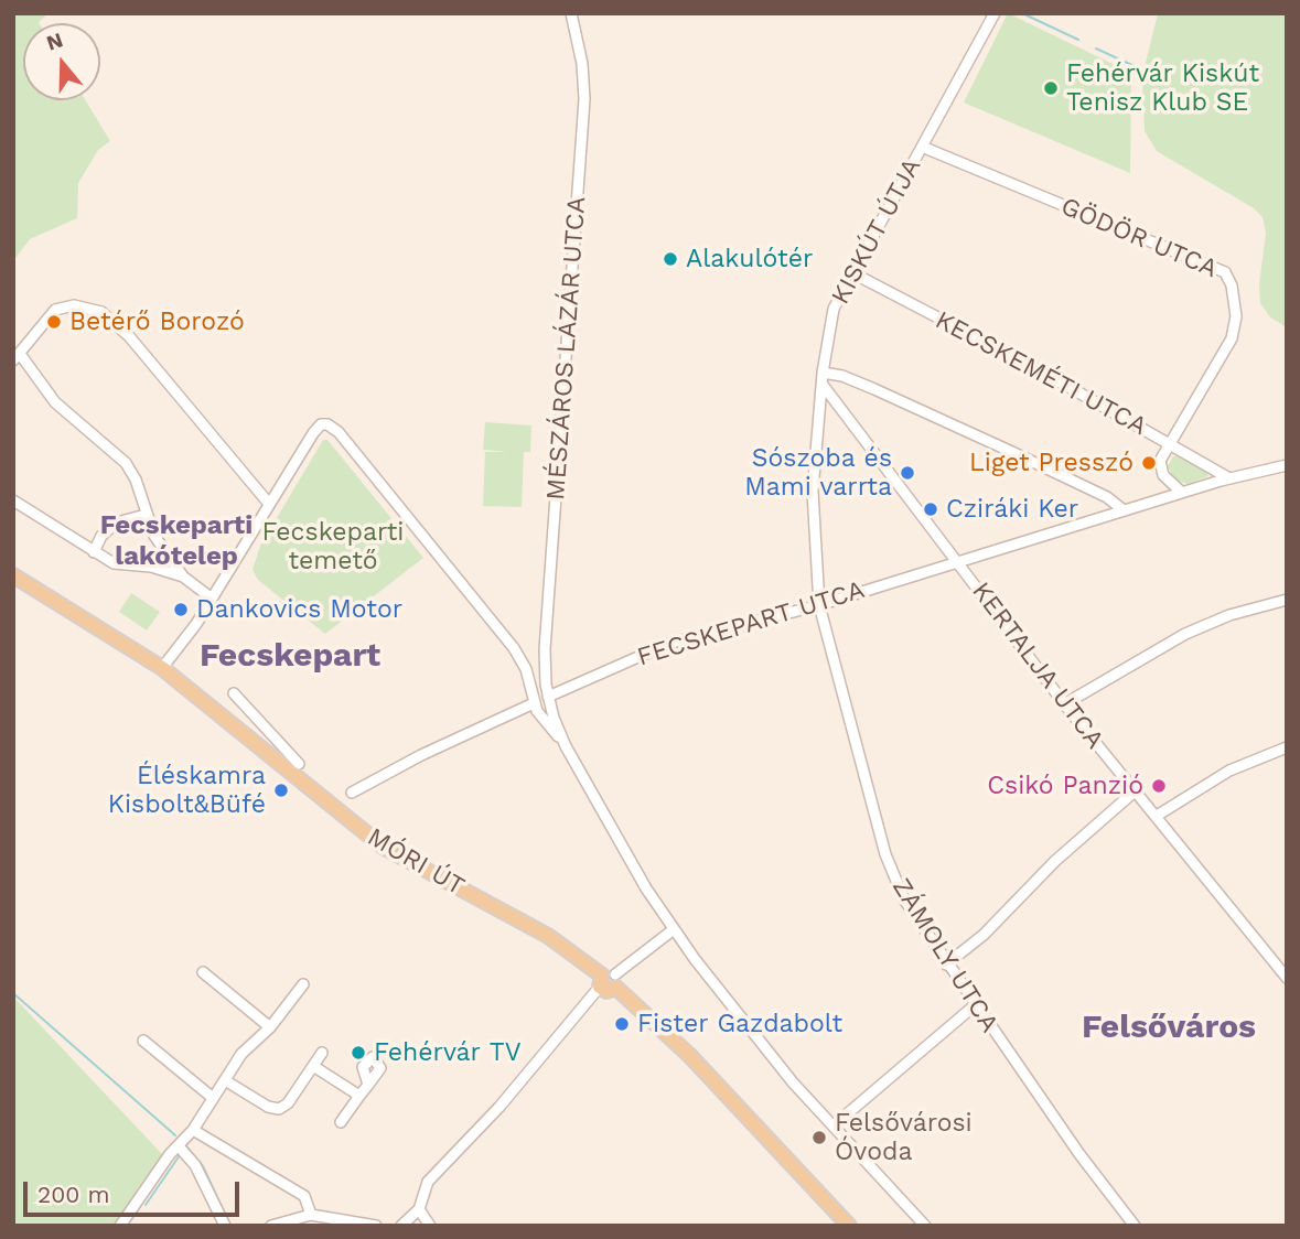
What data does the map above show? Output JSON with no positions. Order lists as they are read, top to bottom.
{
  "streets": {
    "main road": ["MÓRI ÚT"],
    "street": [
      "KISKÚT ÚTJA",
      "GÖDÖR UTCA",
      "MÉSZÁROS LÁZÁR UTCA",
      "KECSKEMÉTI UTCA",
      "FECSKEPART UTCA",
      "KERTALJA UTCA",
      "ZÁMOLY UTCA"
    ]
  },
  "crossings": [
    ["KISKÚT ÚTJA", "GÖDÖR UTCA"],
    ["KISKÚT ÚTJA", "KECSKEMÉTI UTCA"],
    ["KISKÚT ÚTJA", "FECSKEPART UTCA"],
    ["KISKÚT ÚTJA", "KERTALJA UTCA"],
    ["KISKÚT ÚTJA", "ZÁMOLY UTCA"],
    ["GÖDÖR UTCA", "KECSKEMÉTI UTCA"],
    ["MÉSZÁROS LÁZÁR UTCA", "FECSKEPART UTCA"],
    ["KECSKEMÉTI UTCA", "FECSKEPART UTCA"],
    ["FECSKEPART UTCA", "KERTALJA UTCA"],
    ["FECSKEPART UTCA", "ZÁMOLY UTCA"]
  ],
  "districts": ["Fecskeparti lakótelep", "Fecskepart", "Felsőváros"],
  "parks": ["Fecskeparti temető"],
  "places": [
    "Fehérvár Kiskút Tenisz Klub SE",
    "Alakulótér",
    "Betérő Borozó",
    "Liget Presszó",
    "Sószoba és Mami varrta",
    "Cziráki Ker",
    "Dankovics Motor",
    "Csikó Panzió",
    "Éléskamra Kisbolt&Büfé",
    "Fister Gazdabolt",
    "Fehérvár TV",
    "Felsővárosi Óvoda"
  ],
  "scale_bar": "200 m",
  "north": "top"
}
